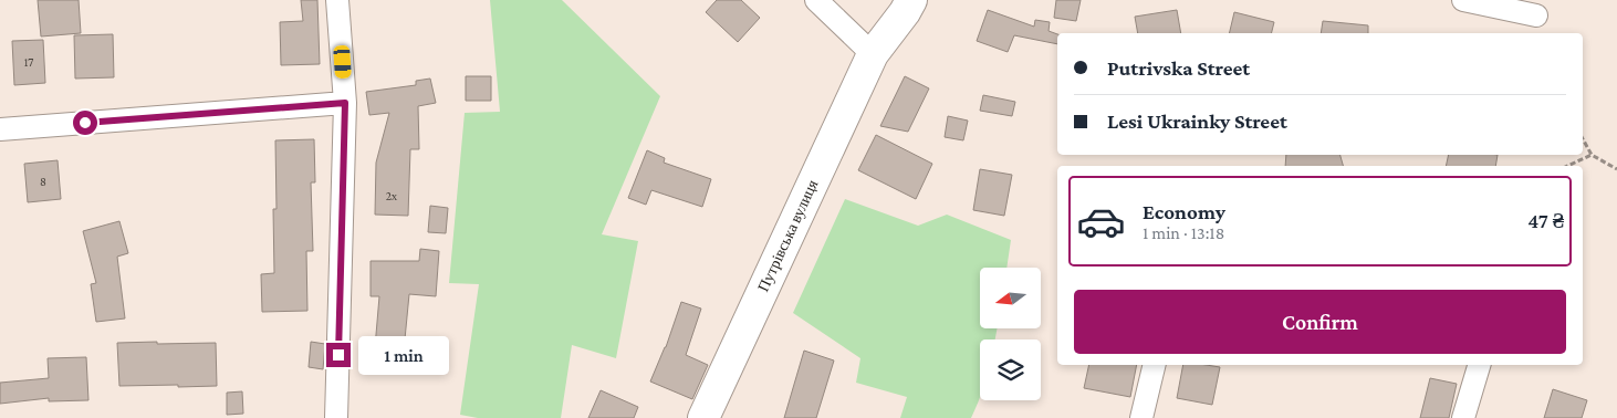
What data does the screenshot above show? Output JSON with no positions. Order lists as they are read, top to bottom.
{
  "streets": {
    "main road": ["Путрівська вулиця"]
  },
  "house_numbers": ["17", "8", "2х"],
  "north": "left",
  "page": {
    "banner": ["Putrivska Street", "Lesi Ukrainky Street"],
    "list": [
      {
        "name": "Economy",
        "note": "1 min · 13:18",
        "value": "47 ₴"
      }
    ],
    "buttons": "Confirm",
    "bubble": "1 min"
  }
}
